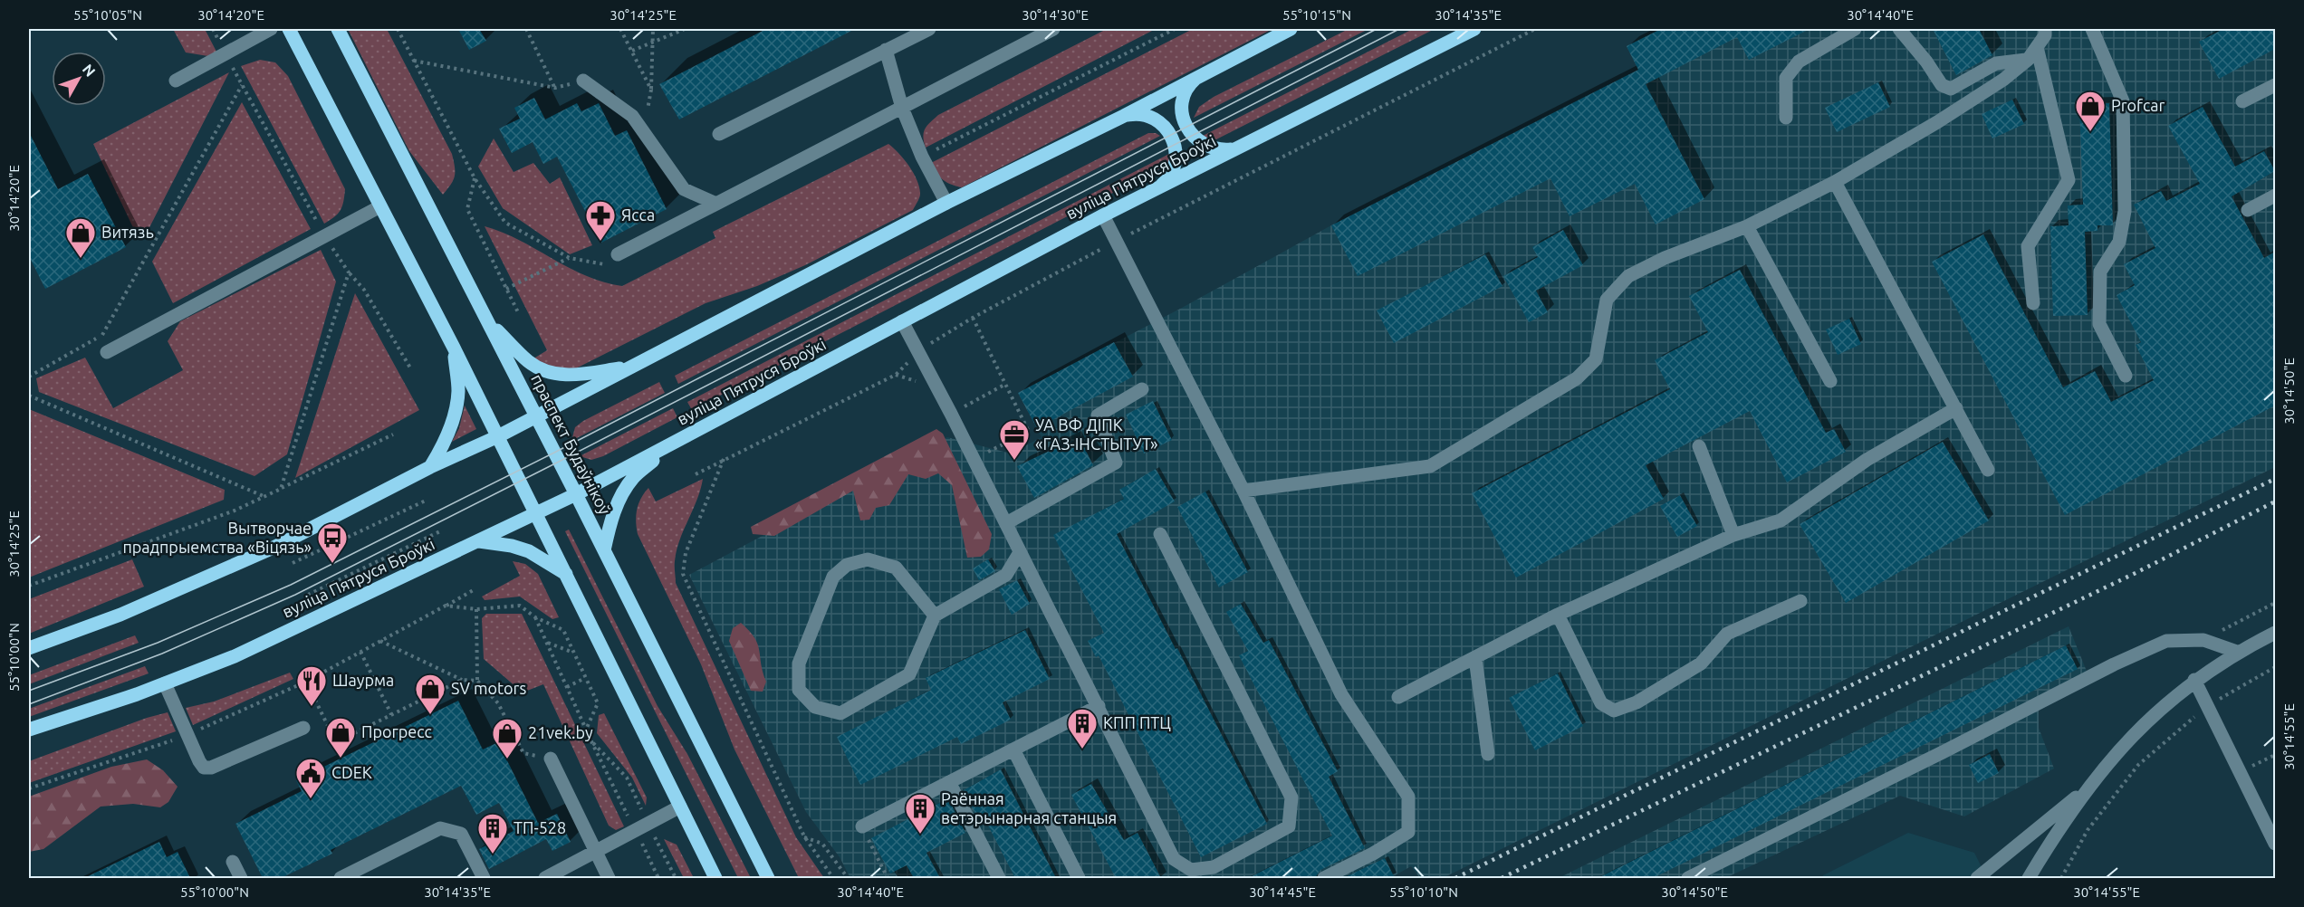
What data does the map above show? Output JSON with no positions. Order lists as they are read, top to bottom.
{
  "streets": {
    "main road": ["вуліца Пятруся Броўкі", "праспект Будаўнікоў"]
  },
  "crossings": [
    ["вуліца Пятруся Броўкі", "праспект Будаўнікоў"]
  ],
  "places": {
    "shop": [
      "Profcar",
      "Витязь",
      "SV motors",
      "Прогресс",
      "21vek.by"
    ],
    "pharmacy": ["Ясса"],
    "office": ["УА ВФ ДІПК «ГАЗ-ІНСТЫТУТ»"],
    "bus stop": ["Вытворчае прадпрыемства «Віцязь»"],
    "restaurant": ["Шаурма"],
    "building": ["КПП ПТЦ", "Раённая ветэрынарная станцыя", "ТП-528"],
    "public building": ["CDEK"]
  },
  "north": "top right",
  "coordinates": [
    "55°10'05\"N",
    "30°14'20\"E",
    "30°14'25\"E",
    "30°14'30\"E",
    "55°10'15\"N",
    "30°14'35\"E",
    "30°14'40\"E",
    "30°14'50\"E",
    "55°10'00\"N",
    "30°14'55\"E",
    "30°14'45\"E",
    "55°10'10\"N"
  ]
}
